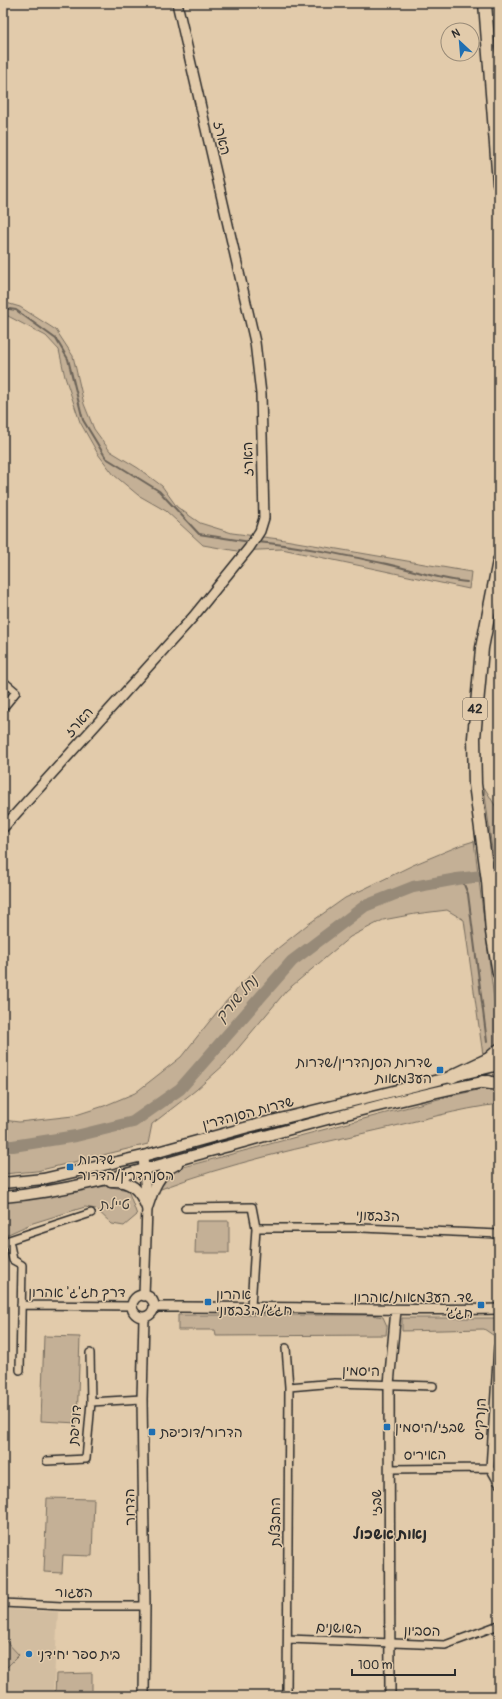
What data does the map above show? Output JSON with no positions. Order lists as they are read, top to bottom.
{
  "streets": {
    "highway": ["42"],
    "main road": ["שדרות הסנהדרין"],
    "street": [
      "הארז",
      "הצבעוני",
      "דרך חג'ג' אהרון",
      "היסמין",
      "הנרקיס",
      "דוכיפת",
      "האיריס",
      "שבזי",
      "הדרור",
      "החבצלת",
      "העגור",
      "השושנים",
      "הסביון"
    ]
  },
  "crossings": [
    ["דרך חג'ג' אהרון", "הדרור"],
    ["היסמין", "שבזי"],
    ["היסמין", "החבצלת"],
    ["הנרקיס", "האיריס"],
    ["האיריס", "שבזי"],
    ["שבזי", "השושנים"],
    ["שבזי", "הסביון"],
    ["הדרור", "העגור"],
    ["החבצלת", "השושנים"],
    ["השושנים", "הסביון"]
  ],
  "districts": ["נאות אשכול"],
  "water": ["נחל שורק"],
  "parks": ["טיילת"],
  "places": {
    "transit": [
      "שדרות הסנהדרין/שדרות העצמאות",
      "שדרות הסנהדרין/הדרור",
      "אהרון חג׳ג׳/הצבעוני",
      "שד. העצמאות/אהרון חג׳ג׳",
      "שבזי/היסמין",
      "הדרור/דוכיפת"
    ],
    "other": ["בית ספר יחידני"]
  },
  "scale_bar": "100 m",
  "north": "top left"
}
